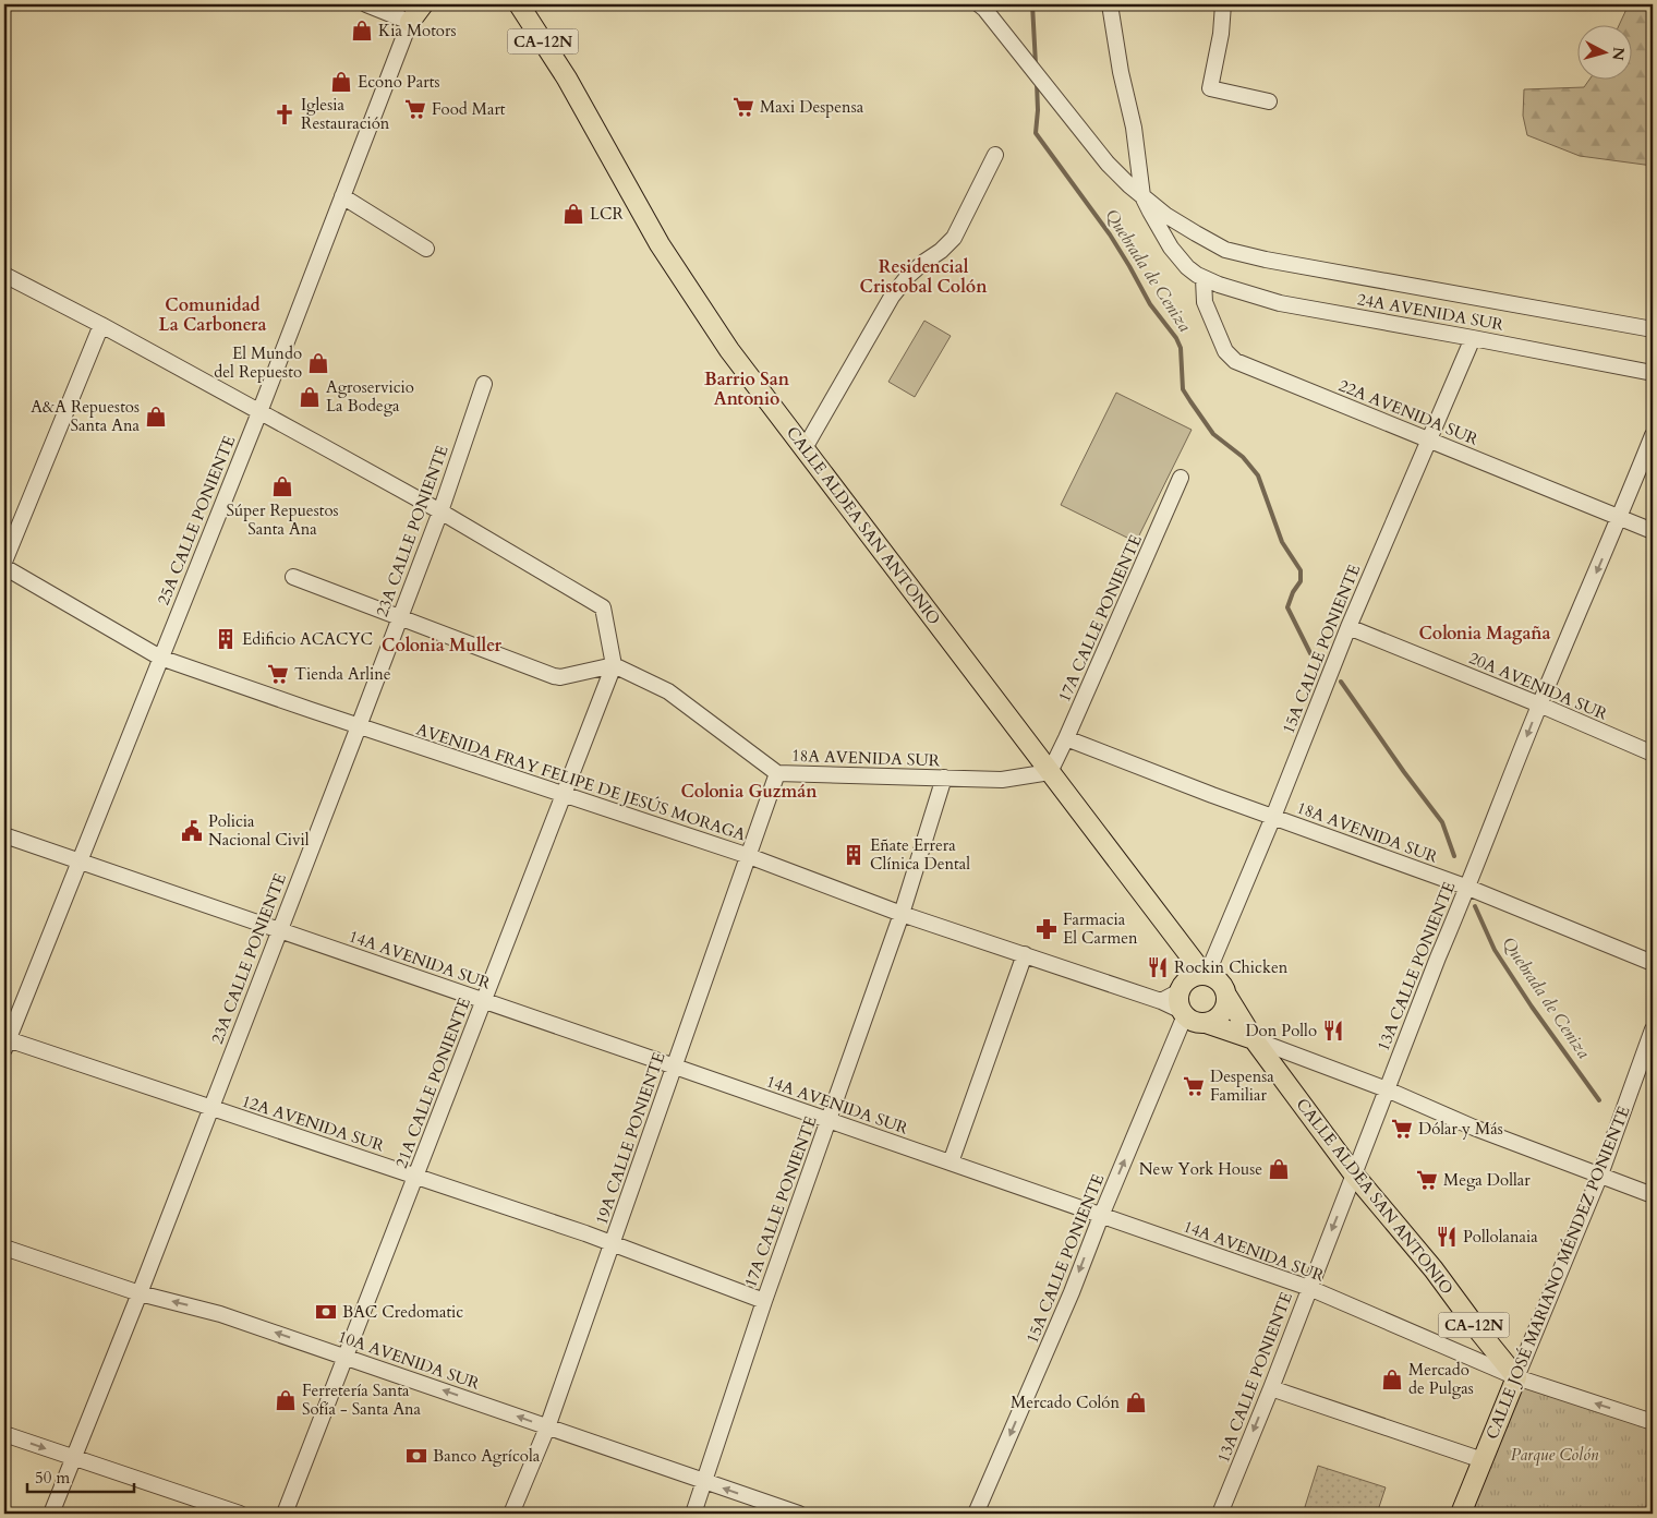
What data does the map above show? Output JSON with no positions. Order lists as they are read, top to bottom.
{
  "streets": {
    "main road": ["CA-12N", "CALLE ALDEA SAN ANTONIO", "CALLE JOSÉ MARIANO MÉNDEZ PONIENTE"],
    "street": [
      "24A AVENIDA SUR",
      "22A AVENIDA SUR",
      "25A CALLE PONIENTE",
      "23A CALLE PONIENTE",
      "17A CALLE PONIENTE",
      "15A CALLE PONIENTE",
      "20A AVENIDA SUR",
      "18A AVENIDA SUR",
      "AVENIDA FRAY FELIPE DE JESÚS MORAGA",
      "14A AVENIDA SUR",
      "13A CALLE PONIENTE",
      "21A CALLE PONIENTE",
      "12A AVENIDA SUR",
      "19A CALLE PONIENTE",
      "10A AVENIDA SUR"
    ]
  },
  "crossings": [
    ["24A AVENIDA SUR", "22A AVENIDA SUR"],
    ["24A AVENIDA SUR", "15A CALLE PONIENTE"],
    ["22A AVENIDA SUR", "15A CALLE PONIENTE"],
    ["22A AVENIDA SUR", "13A CALLE PONIENTE"],
    ["25A CALLE PONIENTE", "AVENIDA FRAY FELIPE DE JESÚS MORAGA"],
    ["25A CALLE PONIENTE", "14A AVENIDA SUR"],
    ["25A CALLE PONIENTE", "12A AVENIDA SUR"],
    ["CALLE ALDEA SAN ANTONIO", "17A CALLE PONIENTE"],
    ["CALLE ALDEA SAN ANTONIO", "15A CALLE PONIENTE"],
    ["CALLE ALDEA SAN ANTONIO", "18A AVENIDA SUR"],
    ["CALLE ALDEA SAN ANTONIO", "AVENIDA FRAY FELIPE DE JESÚS MORAGA"],
    ["CALLE ALDEA SAN ANTONIO", "14A AVENIDA SUR"],
    ["CALLE ALDEA SAN ANTONIO", "13A CALLE PONIENTE"],
    ["CALLE ALDEA SAN ANTONIO", "CALLE JOSÉ MARIANO MÉNDEZ PONIENTE"],
    ["23A CALLE PONIENTE", "AVENIDA FRAY FELIPE DE JESÚS MORAGA"],
    ["23A CALLE PONIENTE", "14A AVENIDA SUR"],
    ["23A CALLE PONIENTE", "12A AVENIDA SUR"],
    ["23A CALLE PONIENTE", "10A AVENIDA SUR"],
    ["17A CALLE PONIENTE", "18A AVENIDA SUR"],
    ["17A CALLE PONIENTE", "AVENIDA FRAY FELIPE DE JESÚS MORAGA"],
    ["17A CALLE PONIENTE", "14A AVENIDA SUR"],
    ["17A CALLE PONIENTE", "12A AVENIDA SUR"],
    ["17A CALLE PONIENTE", "10A AVENIDA SUR"],
    ["15A CALLE PONIENTE", "20A AVENIDA SUR"],
    ["15A CALLE PONIENTE", "18A AVENIDA SUR"],
    ["15A CALLE PONIENTE", "AVENIDA FRAY FELIPE DE JESÚS MORAGA"],
    ["15A CALLE PONIENTE", "14A AVENIDA SUR"],
    ["20A AVENIDA SUR", "13A CALLE PONIENTE"],
    ["18A AVENIDA SUR", "13A CALLE PONIENTE"],
    ["18A AVENIDA SUR", "21A CALLE PONIENTE"],
    ["18A AVENIDA SUR", "19A CALLE PONIENTE"],
    ["AVENIDA FRAY FELIPE DE JESÚS MORAGA", "21A CALLE PONIENTE"],
    ["AVENIDA FRAY FELIPE DE JESÚS MORAGA", "19A CALLE PONIENTE"],
    ["14A AVENIDA SUR", "13A CALLE PONIENTE"],
    ["14A AVENIDA SUR", "21A CALLE PONIENTE"],
    ["14A AVENIDA SUR", "19A CALLE PONIENTE"],
    ["14A AVENIDA SUR", "CALLE JOSÉ MARIANO MÉNDEZ PONIENTE"],
    ["21A CALLE PONIENTE", "12A AVENIDA SUR"],
    ["21A CALLE PONIENTE", "10A AVENIDA SUR"],
    ["12A AVENIDA SUR", "19A CALLE PONIENTE"],
    ["19A CALLE PONIENTE", "10A AVENIDA SUR"]
  ],
  "one_way": ["13A CALLE PONIENTE", "10A AVENIDA SUR"],
  "districts": [
    "Residencial Cristobal Colón",
    "Comunidad La Carbonera",
    "Barrio San Antonio",
    "Colonia Magaña",
    "Colonia Muller",
    "Colonia Guzmán"
  ],
  "water": ["Quebrada de Ceniza"],
  "parks": ["Parque Colón"],
  "places": {
    "shop": [
      "Kia Motors",
      "Econo Parts",
      "LCR",
      "El Mundo del Repuesto",
      "Agroservicio La Bodega",
      "A&A Repuestos Santa Ana",
      "Súper Repuestos Santa Ana",
      "New York House",
      "Mercado de Pulgas",
      "Ferretería Santa Sofía - Santa Ana",
      "Mercado Colón"
    ],
    "supermarket": [
      "Maxi Despensa",
      "Food Mart",
      "Tienda Arline",
      "Despensa Familiar",
      "Dólar y Más",
      "Mega Dollar"
    ],
    "church": ["Iglesia Restauración"],
    "building": ["Edificio ACACYC", "Eñate Errera Clínica Dental"],
    "public building": ["Policia Nacional Civil"],
    "pharmacy": ["Farmacia El Carmen"],
    "restaurant": ["Rockin Chicken", "Don Pollo", "Pollolanaia"],
    "bank": ["BAC Credomatic", "Banco Agrícola"]
  },
  "scale_bar": "50 m",
  "north": "right"
}
